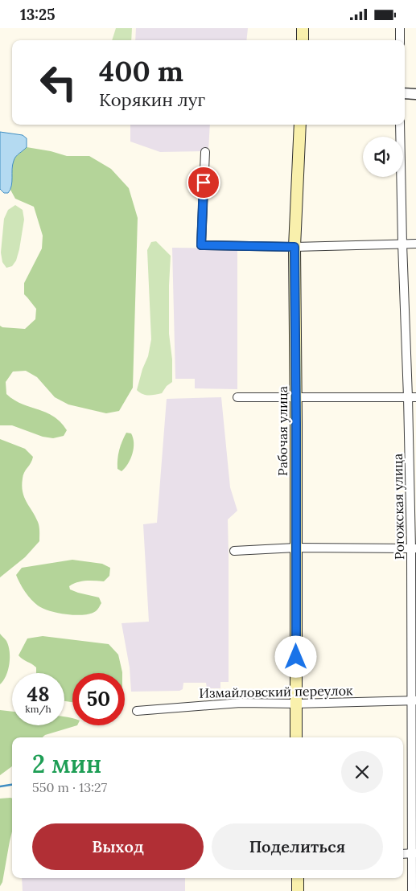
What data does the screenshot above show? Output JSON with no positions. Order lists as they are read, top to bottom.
{
  "streets": {
    "main road": ["Рабочая улица"],
    "street": ["Рогожская улица", "Измайловский переулок"]
  },
  "crossings": [
    ["Рабочая улица", "Измайловский переулок"],
    ["Рогожская улица", "Измайловский переулок"]
  ],
  "page": {
    "status": "13:25",
    "turn": ["400 m", "Корякин луг"],
    "speed": "48 km/h",
    "limit": "50",
    "heading": ["2 мин", "550 m · 13:27"],
    "buttons": ["Выход", "Поделиться"]
  }
}
